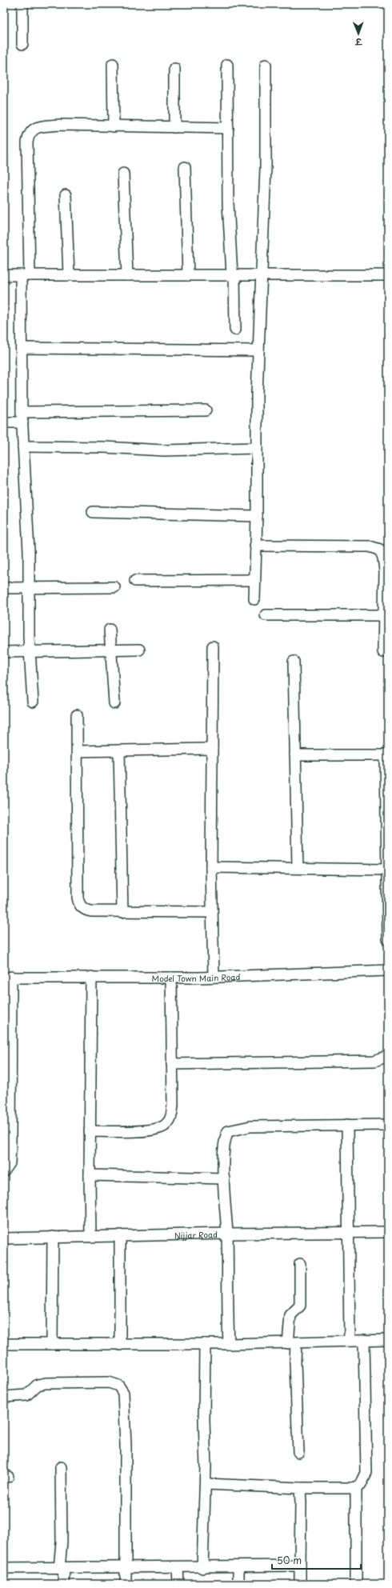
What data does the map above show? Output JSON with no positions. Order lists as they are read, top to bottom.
{
  "streets": {
    "street": ["Model Town Main Road", "Nijjar Road"]
  },
  "scale_bar": "50 m",
  "north": "bottom"
}
